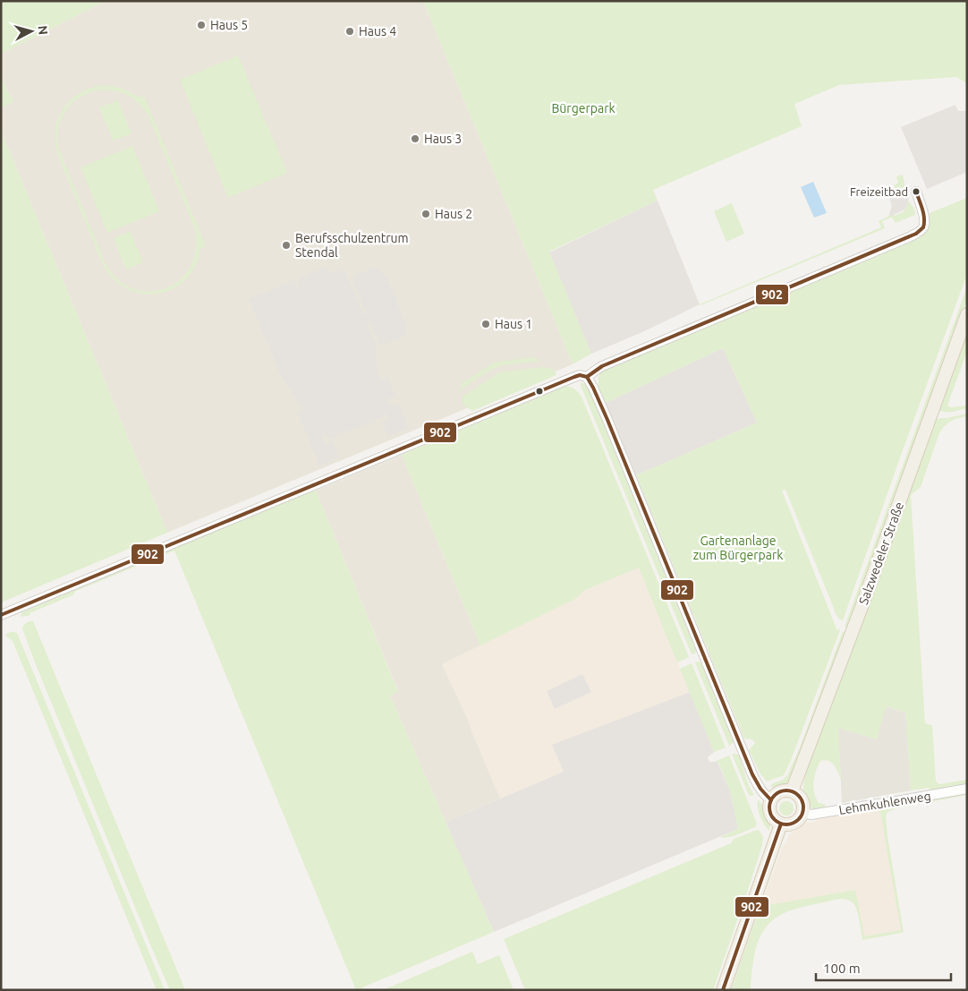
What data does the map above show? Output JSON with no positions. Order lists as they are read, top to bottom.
{
  "streets": {
    "main road": ["Salzwedeler Straße"],
    "street": ["Lehmkuhlenweg"]
  },
  "crossings": [
    ["Salzwedeler Straße", "Lehmkuhlenweg"]
  ],
  "parks": ["Bürgerpark", "Gartenanlage zum Bürgerpark"],
  "places": [
    "Haus 5",
    "Haus 4",
    "Haus 3",
    "Freizeitbad",
    "Haus 2",
    "Berufsschulzentrum Stendal",
    "Haus 1"
  ],
  "lines": ["transit line 902"],
  "scale_bar": "100 m",
  "north": "right"
}
